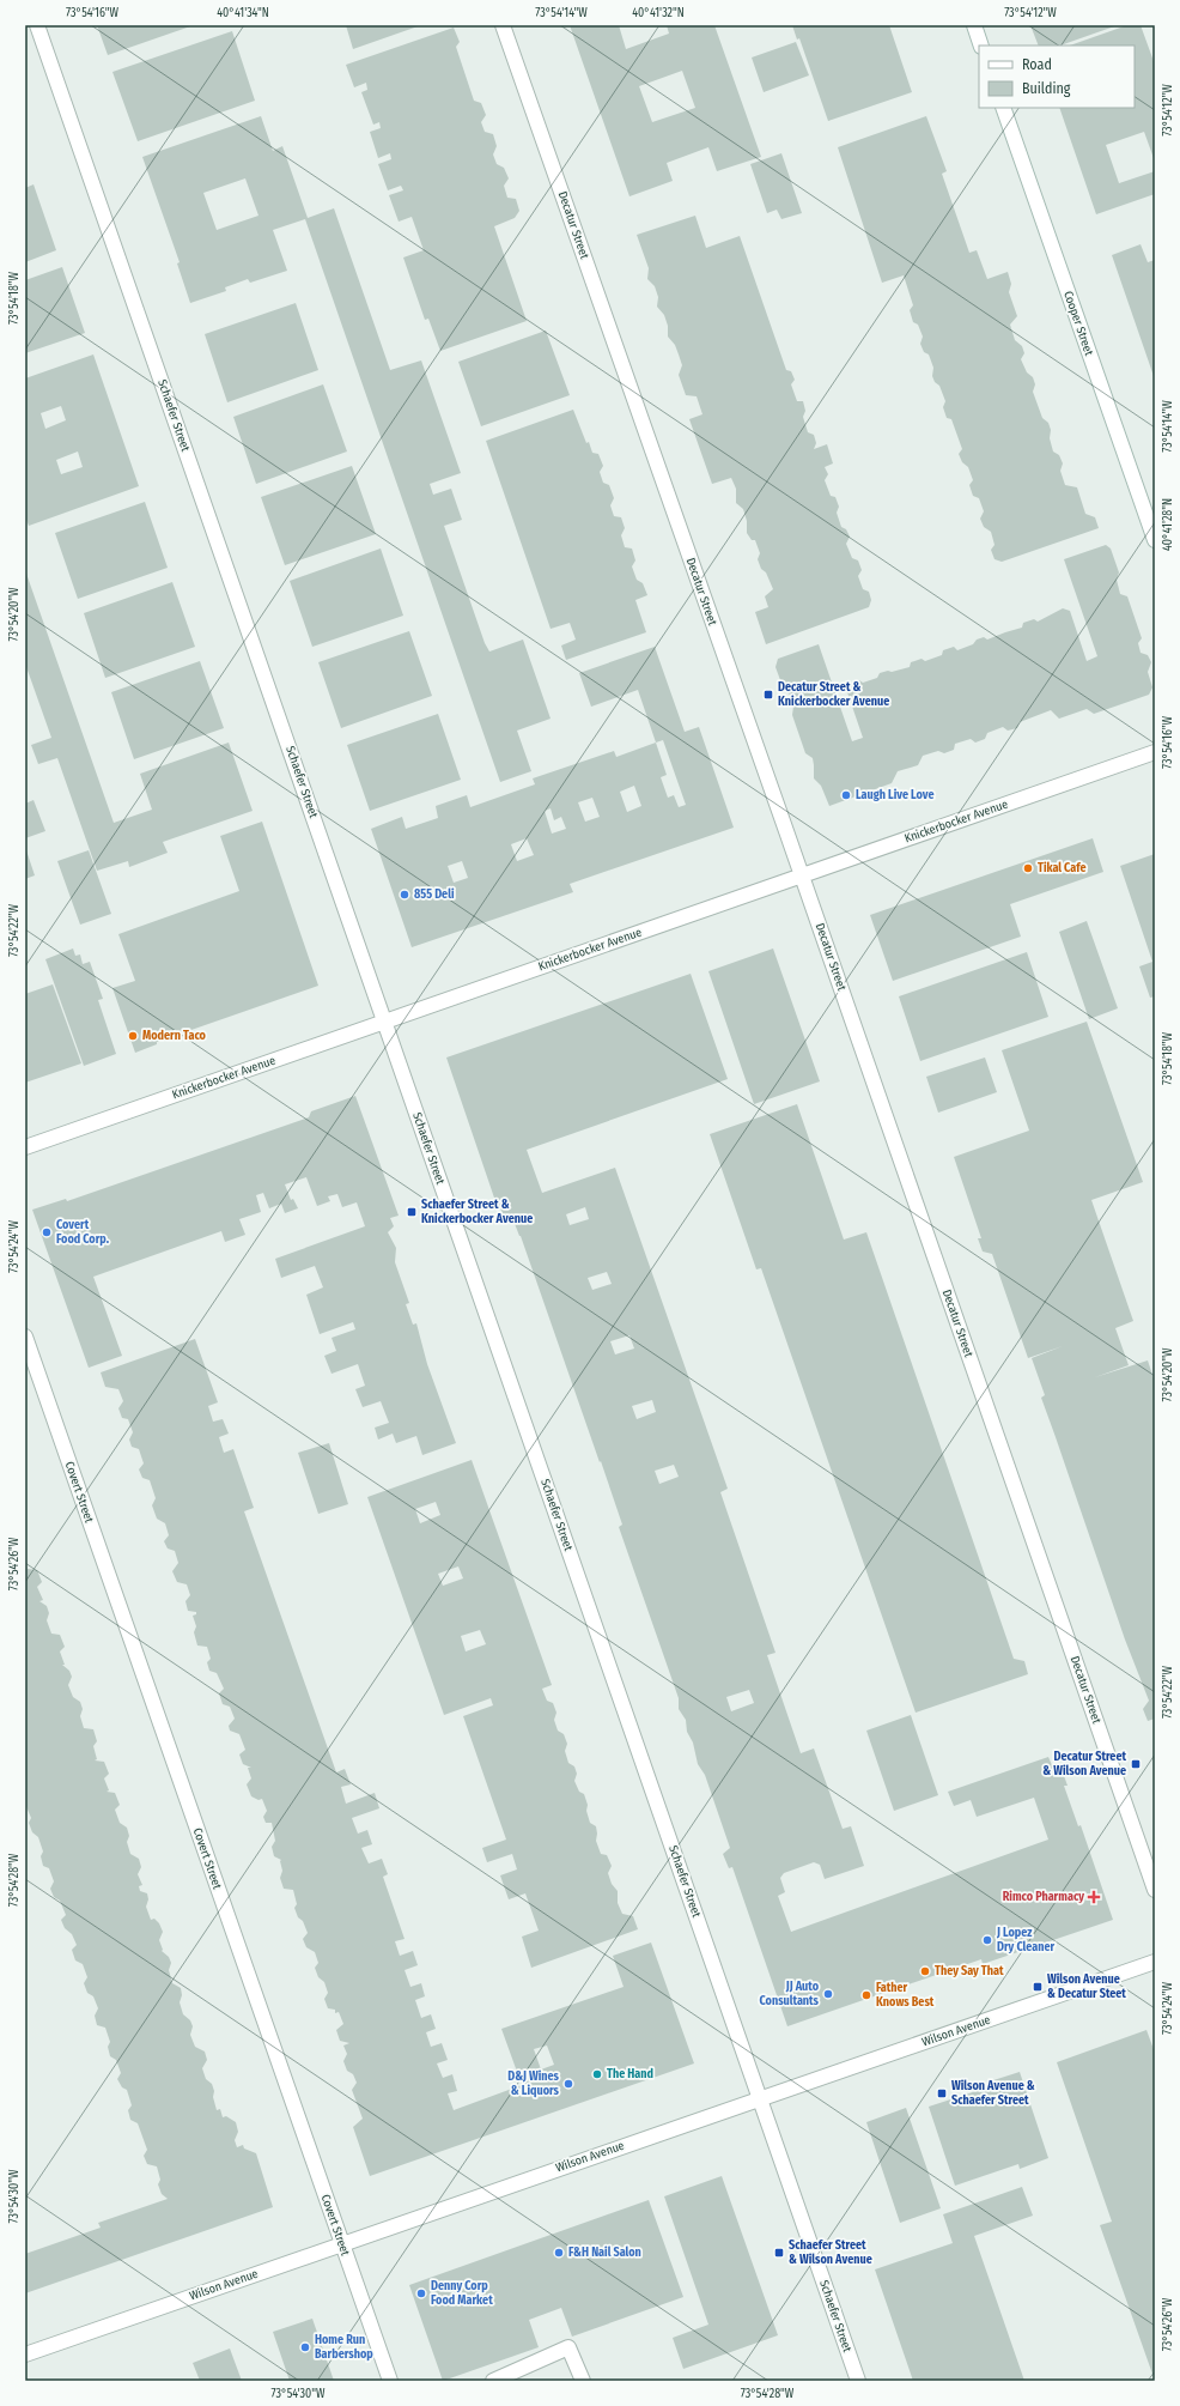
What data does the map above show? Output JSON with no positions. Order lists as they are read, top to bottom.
{
  "streets": {
    "street": [
      "Decatur Street",
      "Cooper Street",
      "Schaefer Street",
      "Knickerbocker Avenue",
      "Covert Street",
      "Wilson Avenue"
    ]
  },
  "crossings": [
    ["Decatur Street", "Knickerbocker Avenue"],
    ["Schaefer Street", "Knickerbocker Avenue"],
    ["Schaefer Street", "Wilson Avenue"],
    ["Covert Street", "Wilson Avenue"]
  ],
  "places": {
    "transit": [
      "Decatur Street & Knickerbocker Avenue",
      "Schaefer Street & Knickerbocker Avenue",
      "Decatur Street & Wilson Avenue",
      "Wilson Avenue & Decatur Steet",
      "Wilson Avenue & Schaefer Street",
      "Schaefer Street & Wilson Avenue"
    ],
    "other": [
      "Laugh Live Love",
      "Tikal Cafe",
      "855 Deli",
      "Modern Taco",
      "Covert Food Corp.",
      "J Lopez Dry Cleaner",
      "They Say That",
      "JJ Auto Consultants",
      "Father Knows Best",
      "The Hand",
      "D&J Wines & Liquors",
      "F&H Nail Salon",
      "Denny Corp Food Market",
      "Home Run Barbershop"
    ],
    "health": ["Rimco Pharmacy"]
  },
  "legend": ["Road", "Building"],
  "coordinates": [
    "73°54'16\"W",
    "40°41'34\"N",
    "73°54'14\"W",
    "40°41'32\"N",
    "73°54'12\"W",
    "73°54'18\"W",
    "40°41'28\"N",
    "73°54'20\"W",
    "73°54'22\"W",
    "73°54'24\"W",
    "73°54'26\"W",
    "73°54'28\"W",
    "73°54'30\"W"
  ]
}
